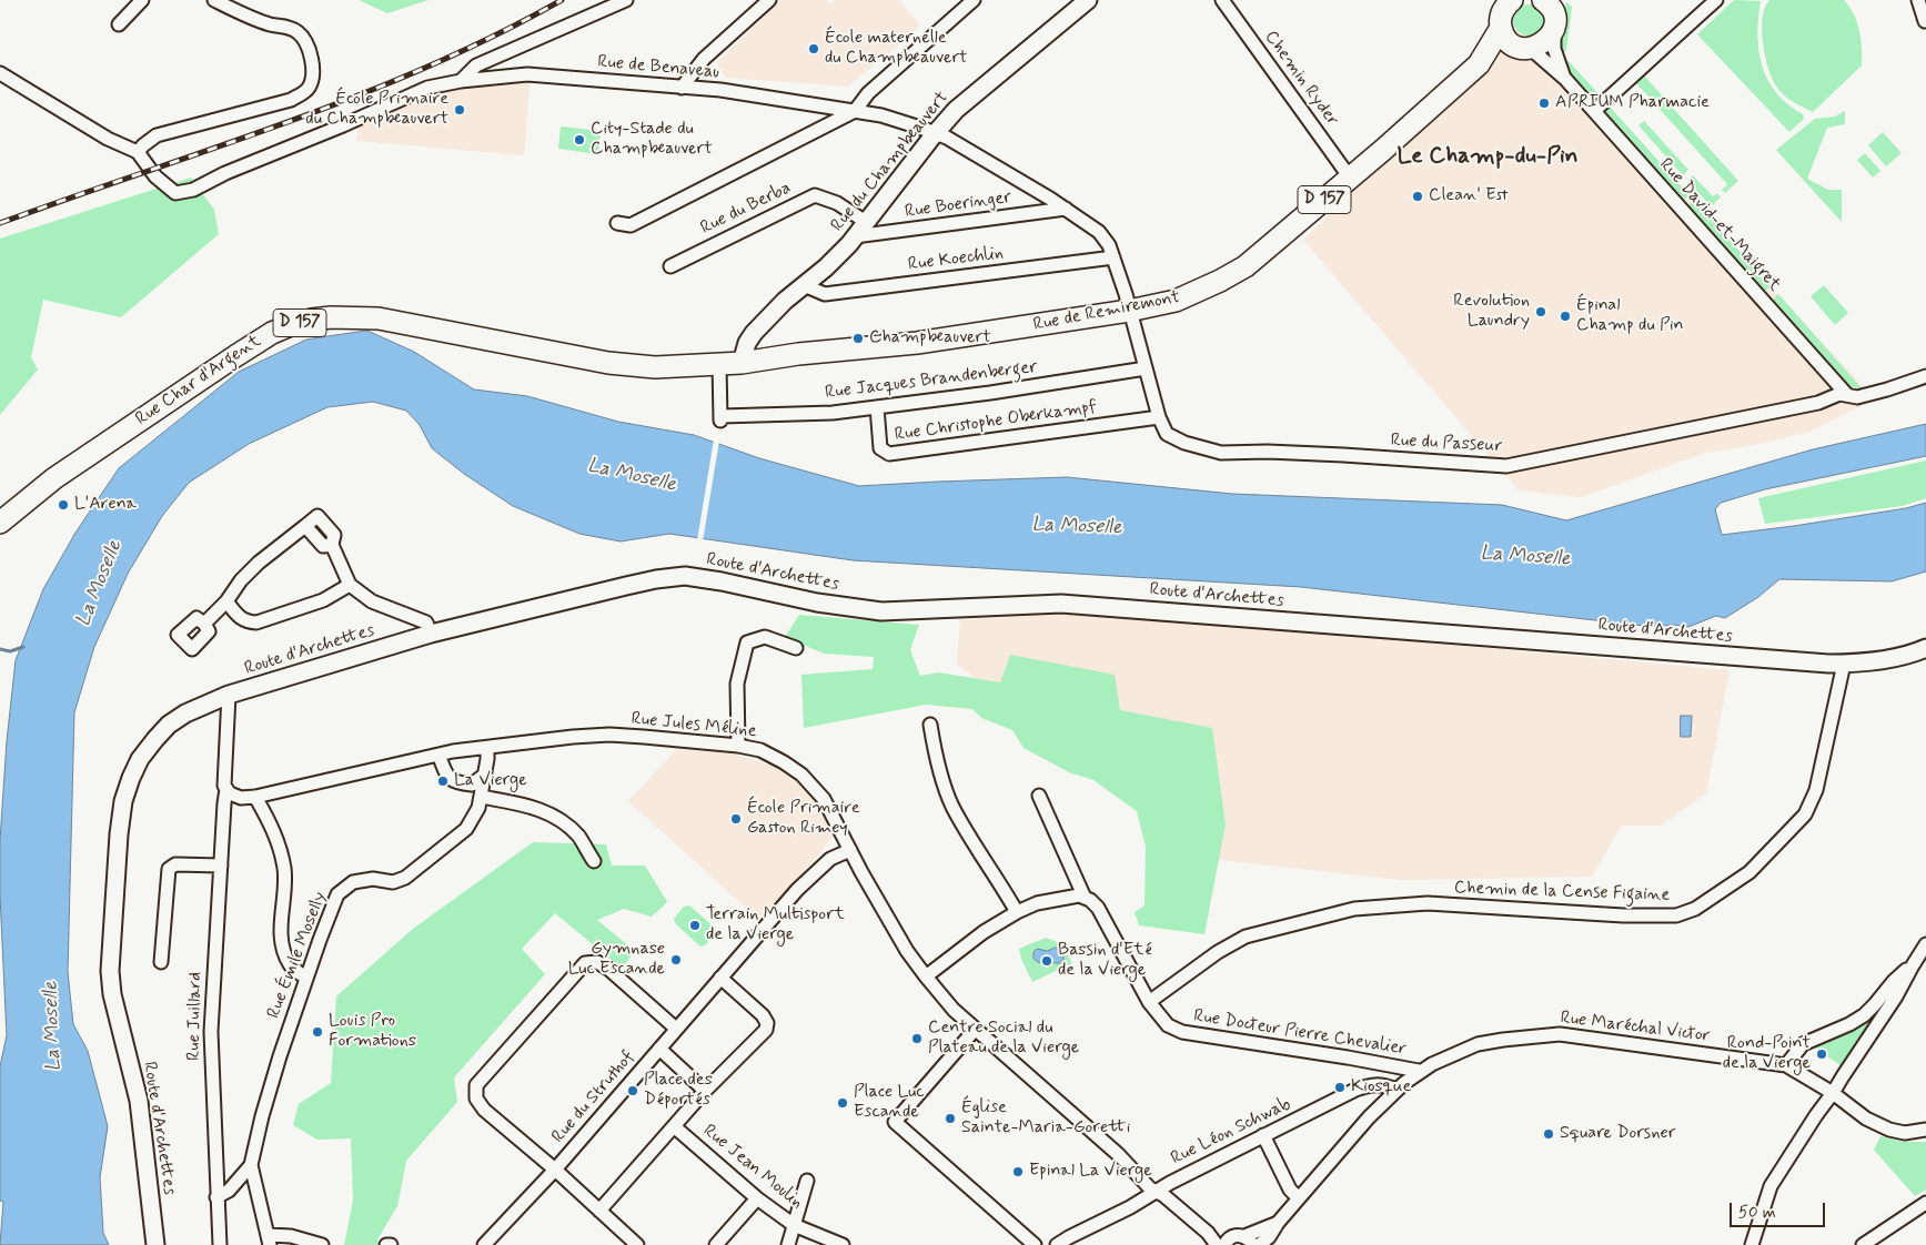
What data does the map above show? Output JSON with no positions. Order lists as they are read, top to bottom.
{
  "streets": {
    "main road": ["D 157", "Rue de Remiremont", "Rue Char d'Argent"],
    "street": [
      "Rue de Benaveau",
      "Chemin Ryder",
      "Rue du Champbeauvert",
      "Rue Boeringer",
      "Rue du Berba",
      "Rue David-et-Maigret",
      "Rue Koechlin",
      "Rue Jacques Brandenberger",
      "Rue Christophe Oberkampf",
      "Rue du Passeur",
      "Route d'Archettes",
      "Rue Jules Méline",
      "Chemin de la Cense Figaine",
      "Rue Émile Moselly",
      "Rue Juillard",
      "Rue Maréchal Victor",
      "Rue Docteur Pierre Chevalier",
      "Rue du Struthof",
      "Rue Léon Schwab",
      "Rue Jean Moulin"
    ]
  },
  "crossings": [
    ["Rue de Benaveau", "Rue du Champbeauvert"],
    ["Rue de Benaveau", "Rue Boeringer"],
    ["Rue de Benaveau", "Rue Koechlin"],
    ["Rue de Benaveau", "Rue de Remiremont"],
    ["Rue de Benaveau", "Rue du Passeur"],
    ["Chemin Ryder", "Rue de Remiremont"],
    ["Rue du Champbeauvert", "Rue Boeringer"],
    ["Rue du Champbeauvert", "Rue du Berba"],
    ["Rue du Champbeauvert", "Rue Koechlin"],
    ["Rue du Champbeauvert", "Rue de Remiremont"],
    ["Rue David-et-Maigret", "Rue de Remiremont"],
    ["Rue David-et-Maigret", "Rue du Passeur"],
    ["Rue de Remiremont", "Rue Char d'Argent"],
    ["Rue de Remiremont", "Rue Jacques Brandenberger"],
    ["Rue de Remiremont", "Rue du Passeur"],
    ["Rue Jacques Brandenberger", "Rue Christophe Oberkampf"],
    ["Rue Jacques Brandenberger", "Rue du Passeur"],
    ["Rue Christophe Oberkampf", "Rue du Passeur"],
    ["Route d'Archettes", "Chemin de la Cense Figaine"],
    ["Rue Jules Méline", "Rue Émile Moselly"],
    ["Rue Jules Méline", "Rue Juillard"],
    ["Rue Jules Méline", "Rue du Struthof"],
    ["Rue Jules Méline", "Rue Léon Schwab"],
    ["Chemin de la Cense Figaine", "Rue Docteur Pierre Chevalier"],
    ["Rue Émile Moselly", "Rue Juillard"],
    ["Rue Maréchal Victor", "Rue Docteur Pierre Chevalier"],
    ["Rue Maréchal Victor", "Rue Léon Schwab"],
    ["Rue du Struthof", "Rue Jean Moulin"]
  ],
  "districts": ["Le Champ-du-Pin"],
  "water": ["La Moselle"],
  "places": [
    "École maternelle du Champbeauvert",
    "APRIUM Pharmacie",
    "École Primaire du Champbeauvert",
    "City-Stade du Champbeauvert",
    "Clean' Est",
    "Revolution Laundry",
    "Épinal Champ du Pin",
    "Champbeauvert",
    "L'Arena",
    "La Vierge",
    "École Primaire Gaston Rimey",
    "Terrain Multisport de la Vierge",
    "Gymnase Luc Escande",
    "Bassin d'Eté de la Vierge",
    "Louis Pro Formations",
    "Centre Social du Plateau de la Vierge",
    "Rond-Point de la Vierge",
    "Kiosque",
    "Place des Déportés",
    "Place Luc Escande",
    "Église Sainte-Maria-Goretti",
    "Square Dorsner",
    "Epinal La Vierge"
  ],
  "scale_bar": "50 m"
}
